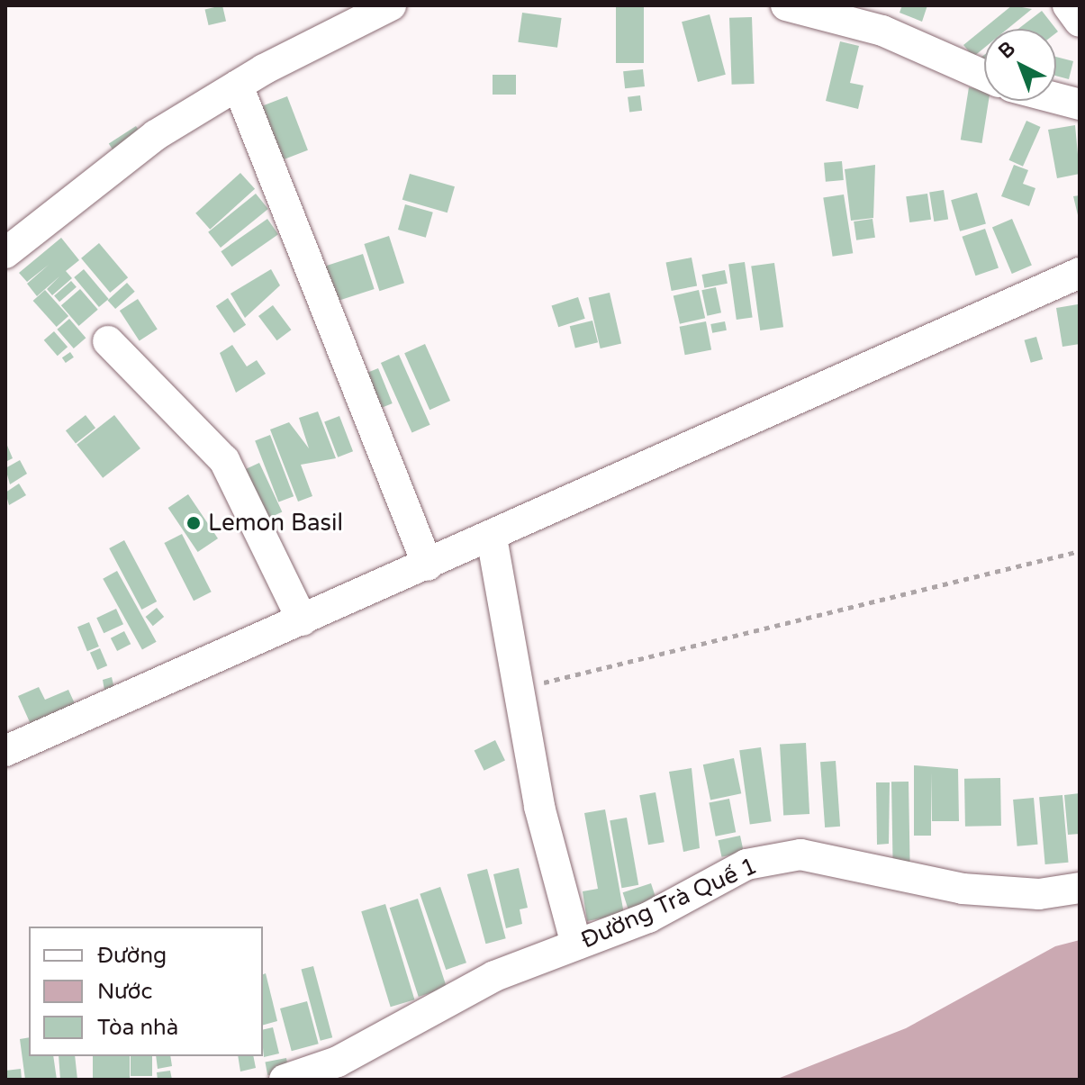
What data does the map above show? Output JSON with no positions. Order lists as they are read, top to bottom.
{
  "streets": {
    "street": ["Đường Trà Quế 1"]
  },
  "places": ["Lemon Basil"],
  "legend": ["Đường", "Nước", "Tòa nhà"],
  "north": "top left"
}
